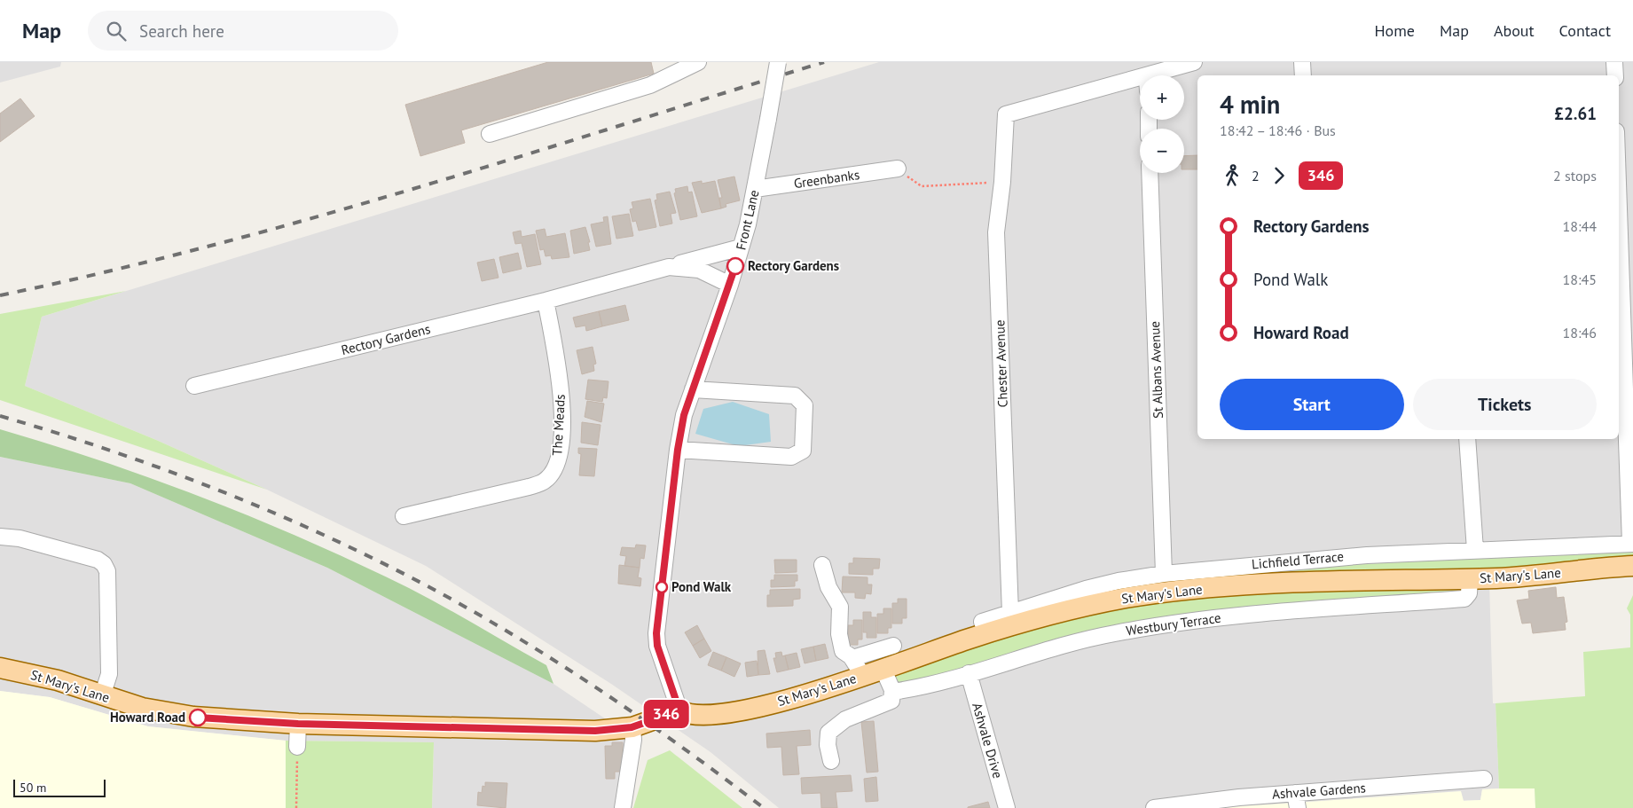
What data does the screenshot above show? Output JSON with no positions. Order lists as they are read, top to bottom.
{
  "streets": {
    "main road": ["St Mary's Lane"],
    "street": [
      "Greenbanks",
      "Front Lane",
      "Rectory Gardens",
      "Chester Avenue",
      "St Albans Avenue",
      "The Meads",
      "Lichfield Terrace",
      "Westbury Terrace",
      "Ashvale Drive",
      "Ashvale Gardens"
    ]
  },
  "crossings": [
    ["Greenbanks", "Front Lane"],
    ["Front Lane", "Rectory Gardens"],
    ["Front Lane", "St Mary's Lane"],
    ["Rectory Gardens", "The Meads"],
    ["Chester Avenue", "Lichfield Terrace"],
    ["St Albans Avenue", "Lichfield Terrace"],
    ["Lichfield Terrace", "St Mary's Lane"],
    ["St Mary's Lane", "Westbury Terrace"],
    ["Westbury Terrace", "Ashvale Drive"]
  ],
  "places": ["Rectory Gardens", "Pond Walk", "Howard Road"],
  "lines": ["bus line 346"],
  "scale_bar": "50 m",
  "page": {
    "header": "Map",
    "search": "Search here",
    "nav": [
      "Home",
      "Map",
      "About",
      "Contact"
    ],
    "on_map": "346",
    "map_buttons": ["+", "−"],
    "heading": ["4 min", "18:42 – 18:46 · Bus", "£2.61"],
    "legs": ["2", "346", "2 stops"],
    "list": [
      {
        "name": "Rectory Gardens",
        "value": "18:44"
      },
      {
        "name": "Pond Walk",
        "value": "18:45"
      },
      {
        "name": "Howard Road",
        "value": "18:46"
      }
    ],
    "buttons": ["Start", "Tickets"],
    "scale": "50 m"
  }
}
